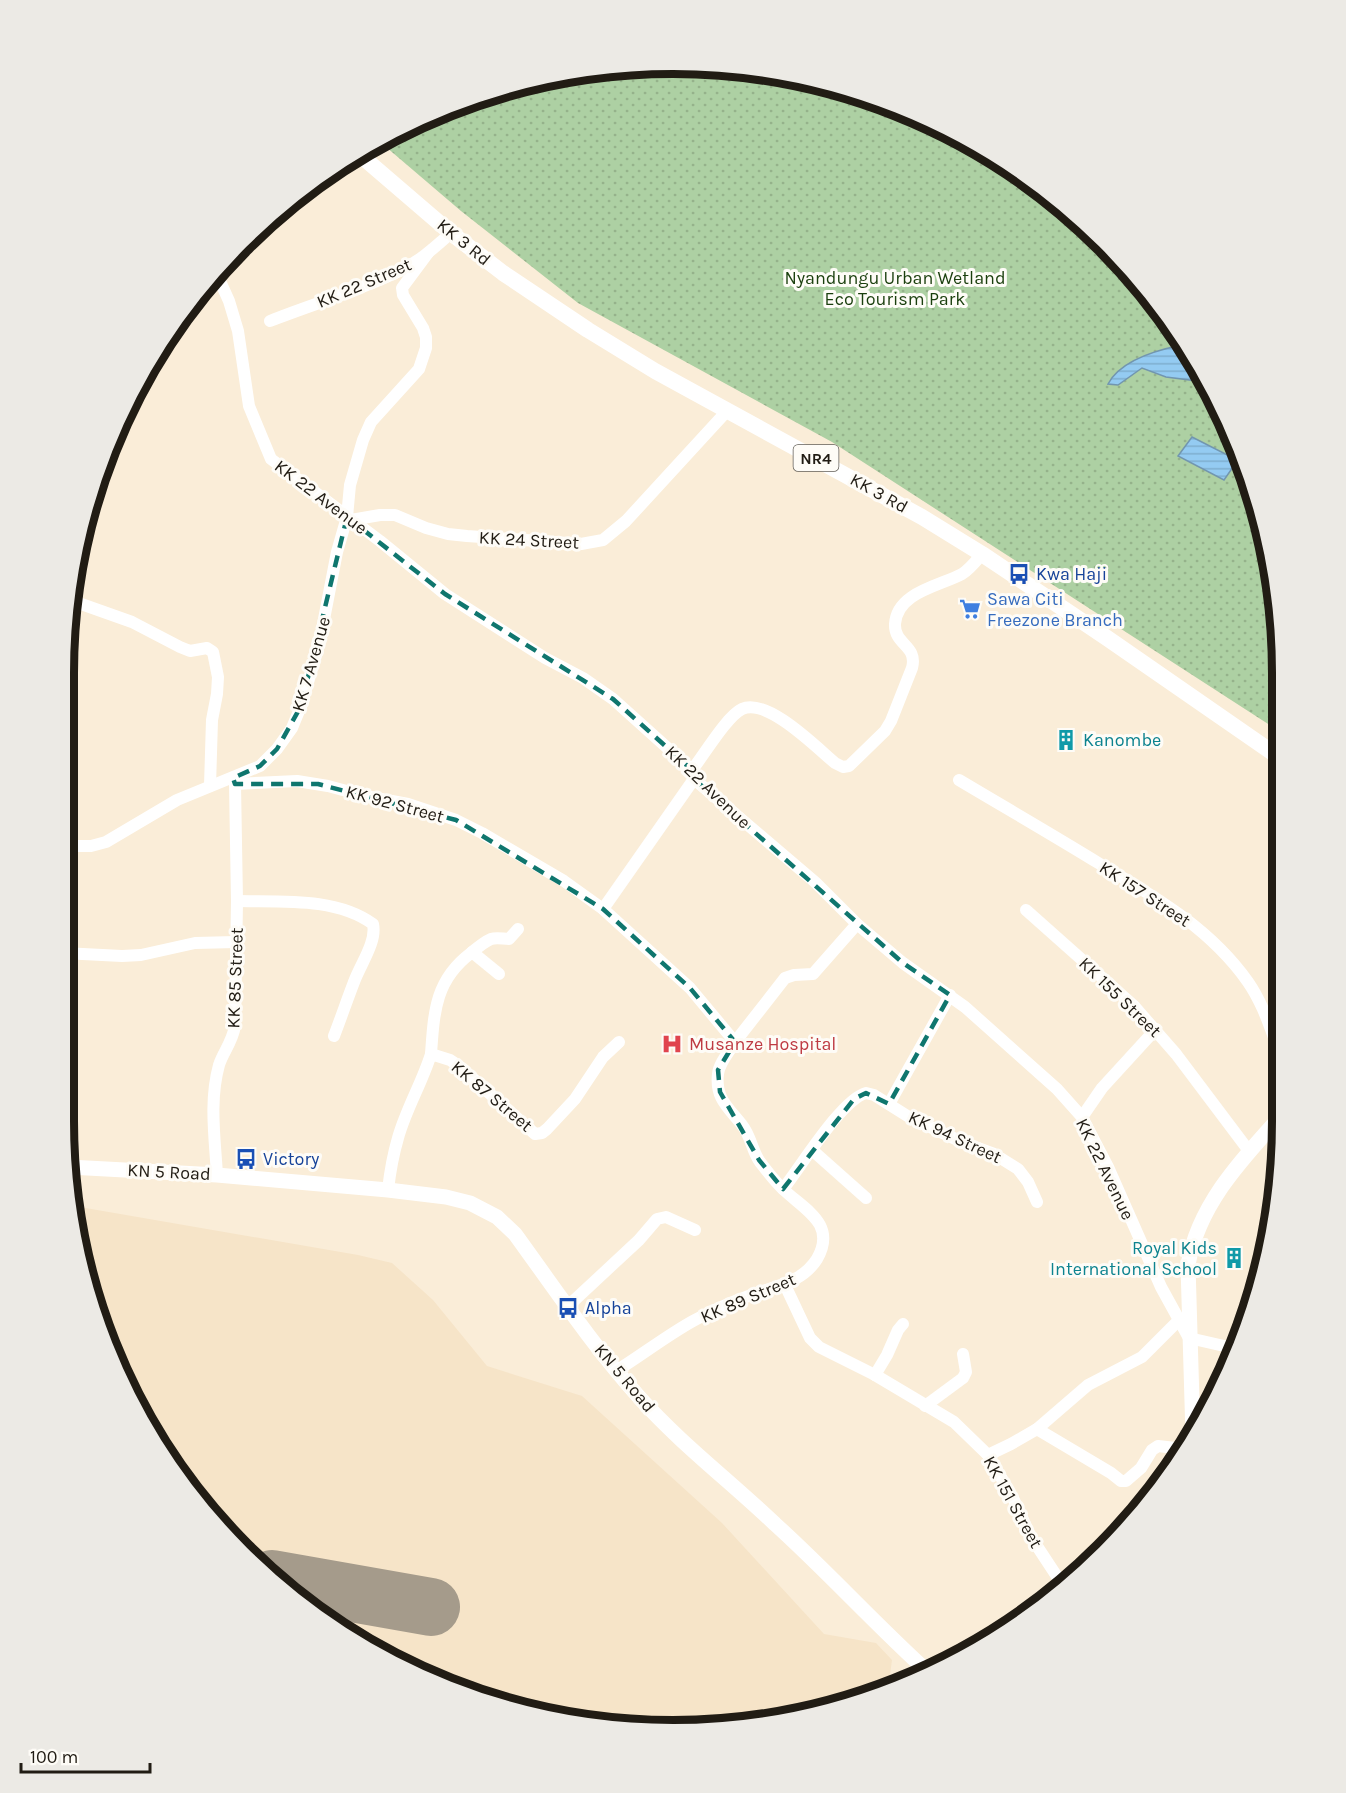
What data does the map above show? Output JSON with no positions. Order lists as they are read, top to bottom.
{
  "streets": {
    "highway": ["KK 3 Rd", "NR4"],
    "main road": ["KN 5 Road"],
    "street": [
      "KK 22 Street",
      "KK 22 Avenue",
      "KK 24 Street",
      "KK 7 Avenue",
      "KK 92 Street",
      "KK 157 Street",
      "KK 85 Street",
      "KK 155 Street",
      "KK 87 Street",
      "KK 94 Street",
      "KK 89 Street",
      "KK 151 Street"
    ]
  },
  "crossings": [
    ["KK 3 Rd", "KK 22 Street"],
    ["KK 3 Rd", "KK 24 Street"],
    ["KK 22 Street", "KK 7 Avenue"],
    ["KK 22 Avenue", "KK 24 Street"],
    ["KK 22 Avenue", "KK 7 Avenue"],
    ["KK 22 Avenue", "KK 94 Street"],
    ["KK 24 Street", "KK 7 Avenue"],
    ["KK 7 Avenue", "KK 92 Street"],
    ["KK 7 Avenue", "KK 85 Street"],
    ["KK 92 Street", "KK 85 Street"],
    ["KK 92 Street", "KK 89 Street"],
    ["KK 85 Street", "KN 5 Road"],
    ["KK 87 Street", "KN 5 Road"],
    ["KK 94 Street", "KK 89 Street"],
    ["KN 5 Road", "KK 89 Street"],
    ["KK 89 Street", "KK 151 Street"]
  ],
  "parks": ["Nyandungu Urban Wetland Eco Tourism Park"],
  "places": {
    "bus stop": ["Kwa Haji", "Victory", "Alpha"],
    "supermarket": ["Sawa Citi Freezone Branch"],
    "building": ["Kanombe", "Royal Kids International School"],
    "hospital": ["Musanze Hospital"]
  },
  "scale_bar": "100 m"
}
